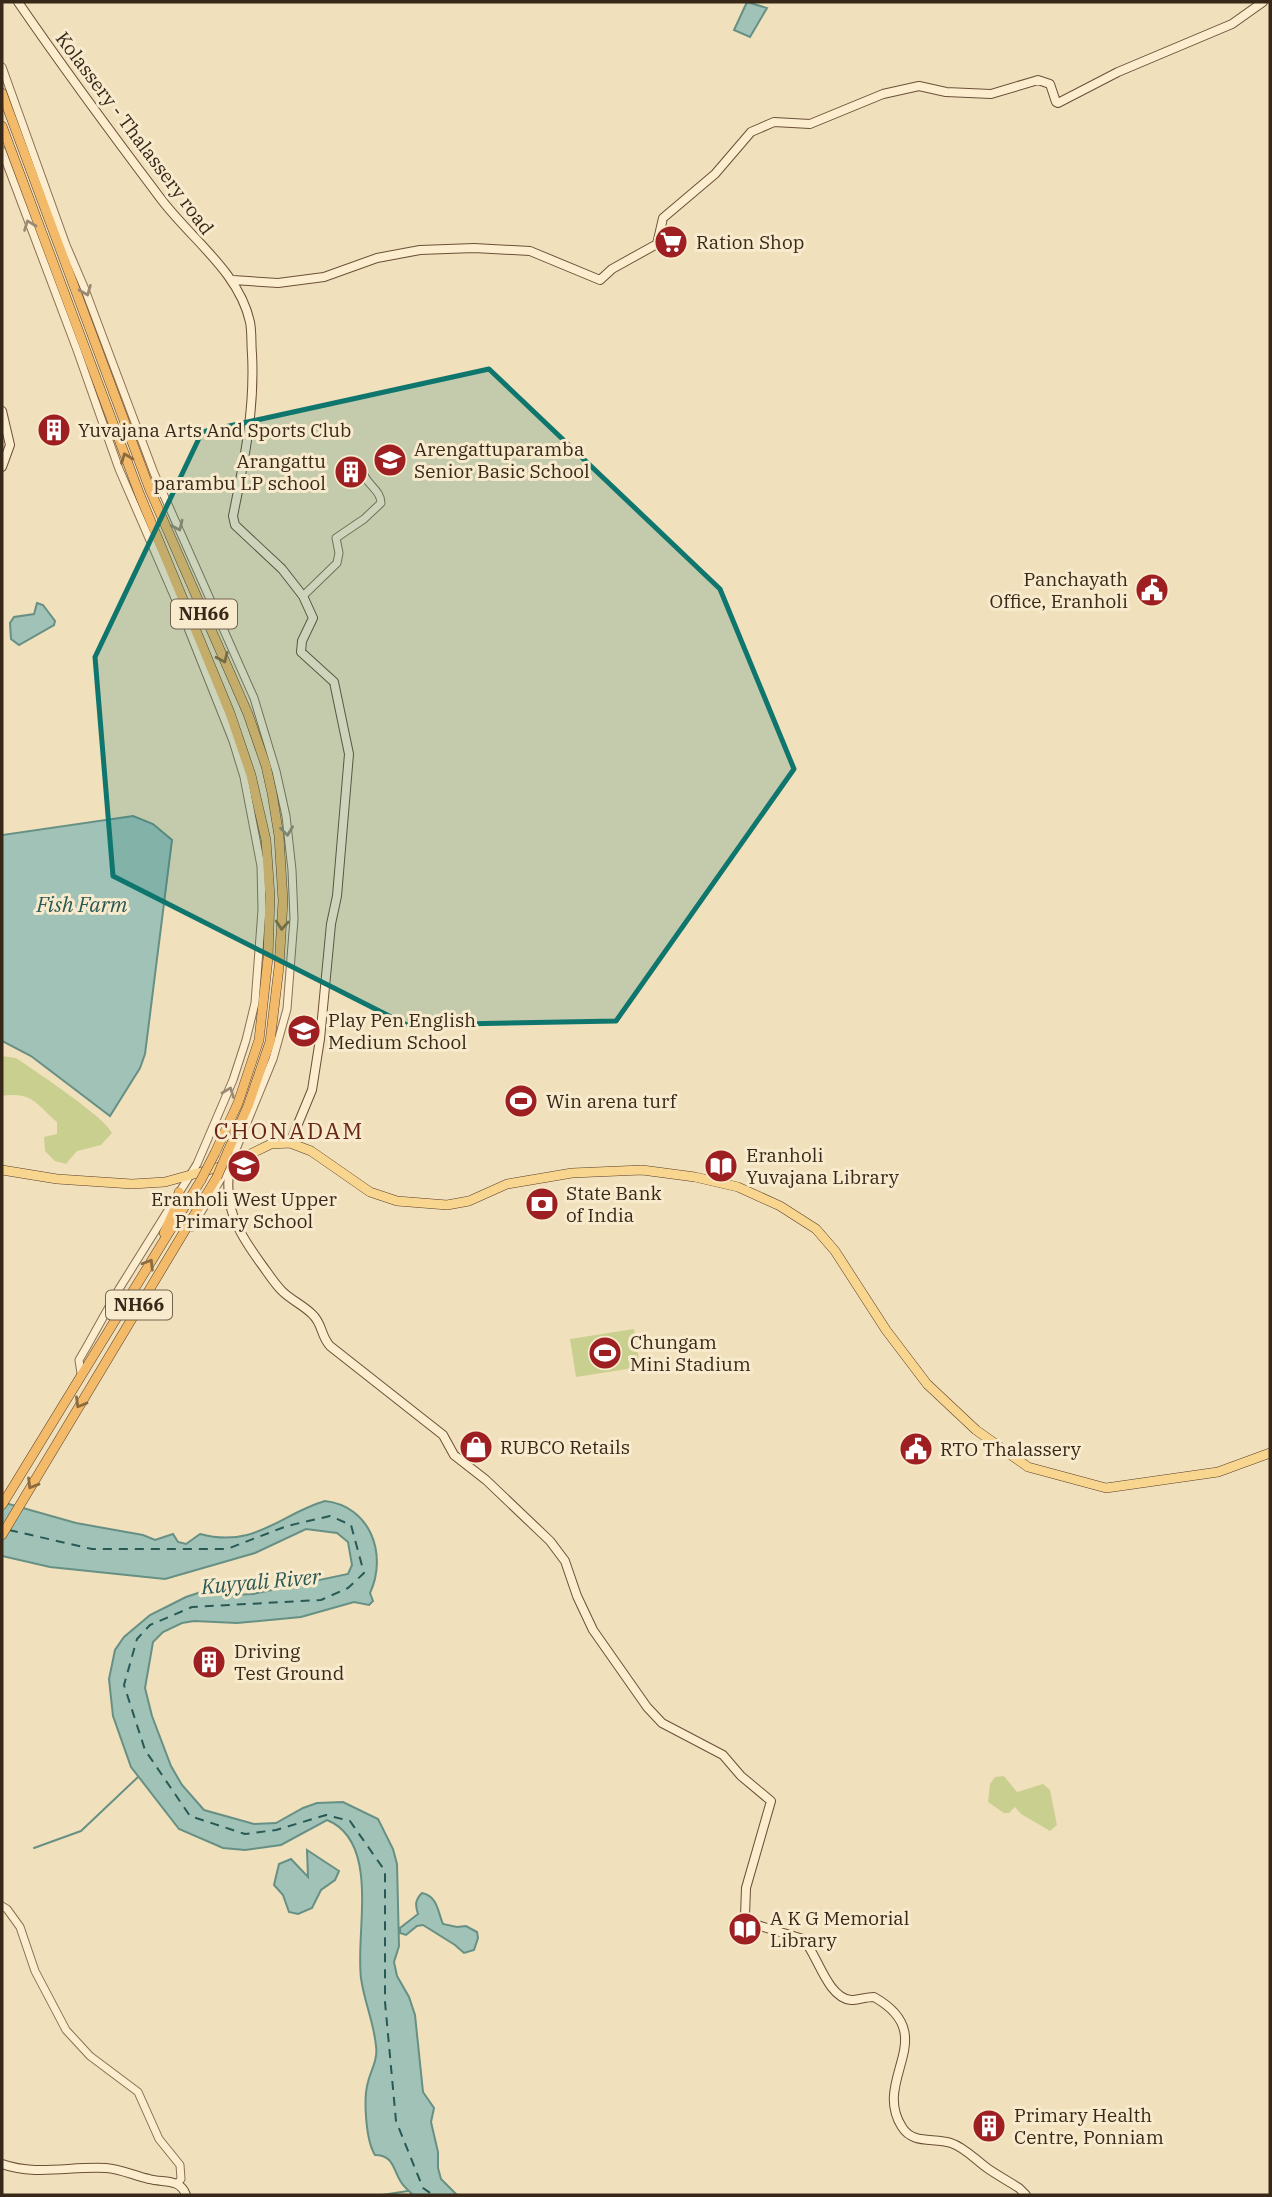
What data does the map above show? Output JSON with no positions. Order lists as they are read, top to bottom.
{
  "streets": {
    "highway": ["NH66"],
    "main road": ["Kolassery - Thalassery road"]
  },
  "districts": ["CHONADAM"],
  "water": ["Fish Farm", "Kuyyali River"],
  "places": {
    "supermarket": ["Ration Shop"],
    "building": [
      "Yuvajana Arts And Sports Club",
      "Arangattu parambu LP school",
      "Driving Test Ground",
      "Primary Health Centre, Ponniam"
    ],
    "school or university": ["Arengattuparamba Senior Basic School", "Play Pen English Medium School", "Eranholi West Upper Primary School"],
    "public building": ["Panchayath Office, Eranholi", "RTO Thalassery"],
    "sports": ["Win arena turf", "Chungam Mini Stadium"],
    "library": ["Eranholi Yuvajana Library", "A K G Memorial Library"],
    "bank": ["State Bank of India"],
    "shop": ["RUBCO Retails"]
  }
}
